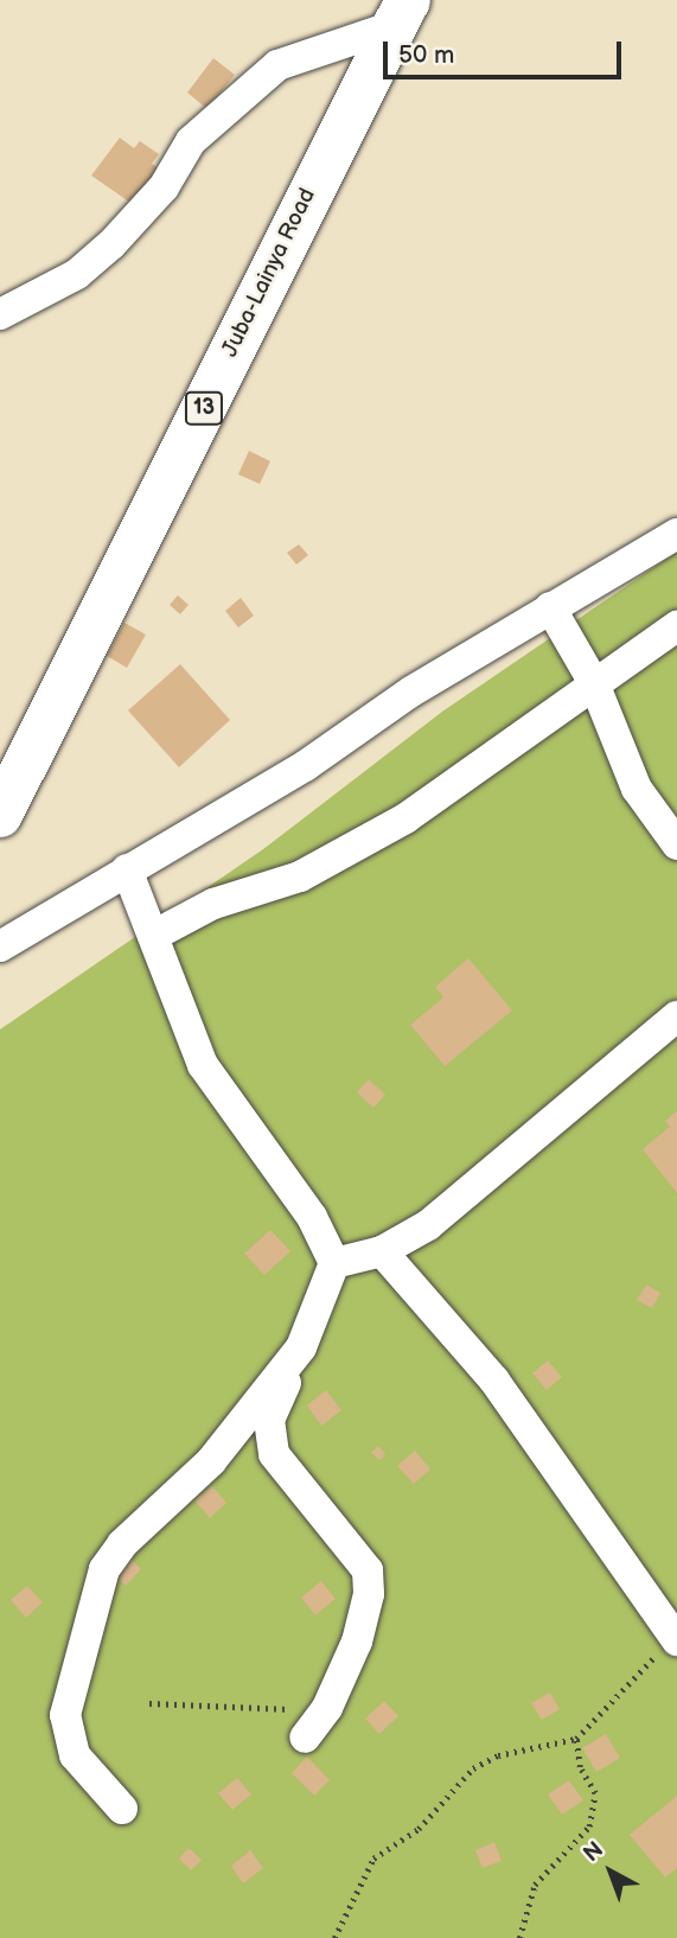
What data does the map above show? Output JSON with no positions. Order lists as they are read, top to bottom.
{
  "streets": {
    "main road": ["Juba-Lainya Road", "13"]
  },
  "scale_bar": "50 m",
  "north": "top left"
}
